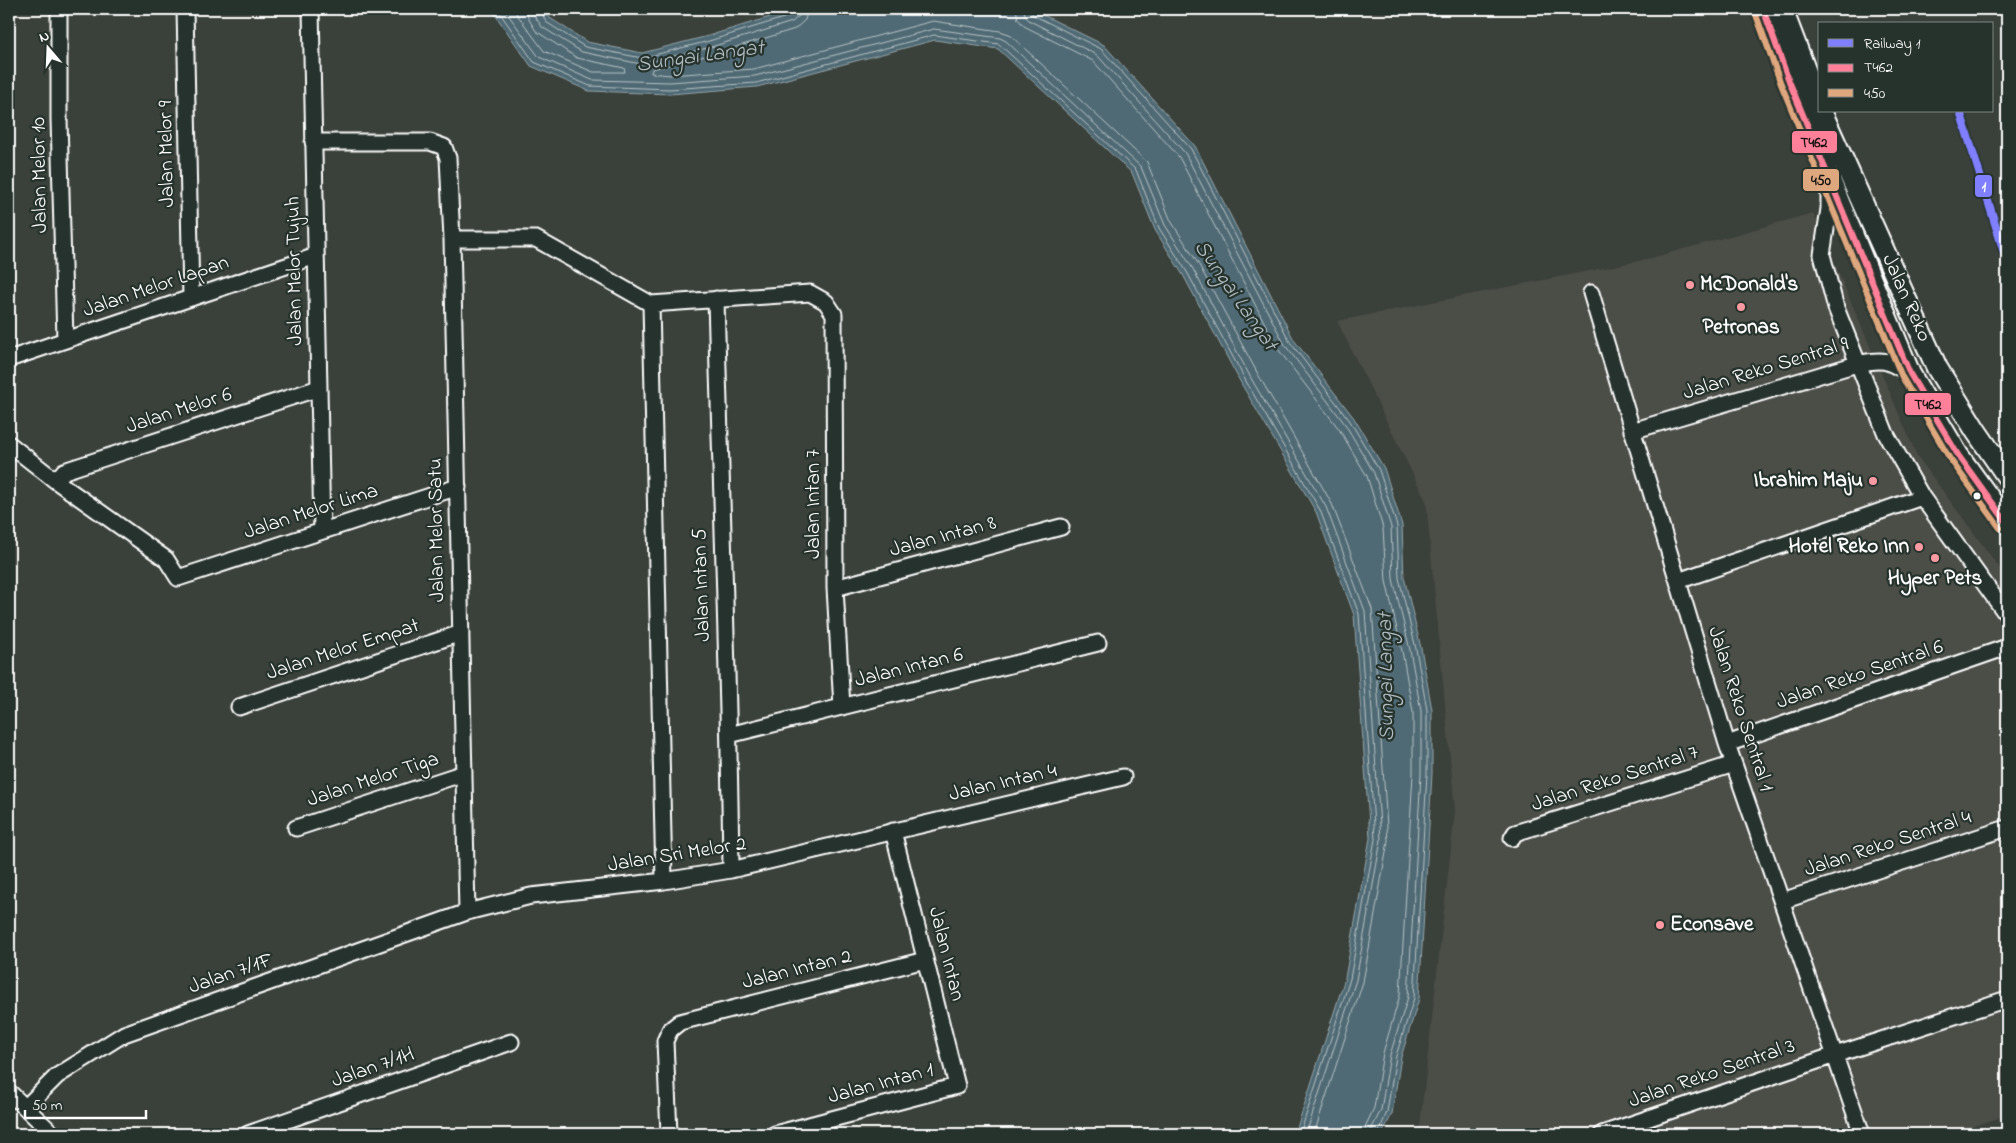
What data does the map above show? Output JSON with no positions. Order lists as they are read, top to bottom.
{
  "streets": {
    "main road": ["Jalan Reko"],
    "street": [
      "Jalan Melor 9",
      "Jalan Melor 10",
      "Jalan Melor Tujuh",
      "Jalan Melor Lapan",
      "Jalan Reko Sentral 9",
      "Jalan Melor 6",
      "Jalan Intan 7",
      "Jalan Melor Lima",
      "Jalan Melor Satu",
      "Jalan Intan 8",
      "Jalan Intan 5",
      "Jalan Melor Empat",
      "Jalan Intan 6",
      "Jalan Reko Sentral 6",
      "Jalan Reko Sentral 1",
      "Jalan Reko Sentral 7",
      "Jalan Melor Tiga",
      "Jalan Intan 4",
      "Jalan Reko Sentral 4",
      "Jalan Sri Melor 2",
      "Jalan Intan",
      "Jalan Intan 2",
      "Jalan 7/1F",
      "Jalan 7/1H",
      "Jalan Reko Sentral 3",
      "Jalan Intan 1"
    ]
  },
  "crossings": [
    ["Jalan Melor 9", "Jalan Melor Lapan"],
    ["Jalan Melor 10", "Jalan Melor Lapan"],
    ["Jalan Melor Tujuh", "Jalan Melor Lapan"],
    ["Jalan Melor Tujuh", "Jalan Melor 6"],
    ["Jalan Melor Tujuh", "Jalan Melor Lima"],
    ["Jalan Melor Tujuh", "Jalan Melor Satu"],
    ["Jalan Reko", "Jalan Reko Sentral 9"],
    ["Jalan Reko Sentral 9", "Jalan Reko Sentral 1"],
    ["Jalan Melor 6", "Jalan Melor Lima"],
    ["Jalan Intan 7", "Jalan Intan 8"],
    ["Jalan Intan 7", "Jalan Intan 5"],
    ["Jalan Intan 7", "Jalan Intan 6"],
    ["Jalan Melor Lima", "Jalan Melor Satu"],
    ["Jalan Melor Satu", "Jalan Melor Empat"],
    ["Jalan Melor Satu", "Jalan Melor Tiga"],
    ["Jalan Melor Satu", "Jalan Sri Melor 2"],
    ["Jalan Melor Satu", "Jalan 7/1F"],
    ["Jalan Intan 5", "Jalan Intan 6"],
    ["Jalan Intan 5", "Jalan Sri Melor 2"],
    ["Jalan Reko Sentral 6", "Jalan Reko Sentral 1"],
    ["Jalan Reko Sentral 1", "Jalan Reko Sentral 7"],
    ["Jalan Reko Sentral 1", "Jalan Reko Sentral 4"],
    ["Jalan Reko Sentral 1", "Jalan Reko Sentral 3"],
    ["Jalan Intan 4", "Jalan Sri Melor 2"],
    ["Jalan Intan 4", "Jalan Intan"],
    ["Jalan Sri Melor 2", "Jalan Intan"],
    ["Jalan Sri Melor 2", "Jalan 7/1F"],
    ["Jalan Intan", "Jalan Intan 2"],
    ["Jalan Intan", "Jalan Intan 1"]
  ],
  "water": ["Sungai Langat"],
  "places": [
    "McDonald's",
    "Petronas",
    "Ibrahim Maju",
    "Hotel Reko Inn",
    "Hyper Pets",
    "Econsave"
  ],
  "lines": ["transit line T462", "transit line 450", "rail line 1"],
  "legend": ["Railway 1", "T462", "450"],
  "scale_bar": "50 m",
  "north": "top"
}
